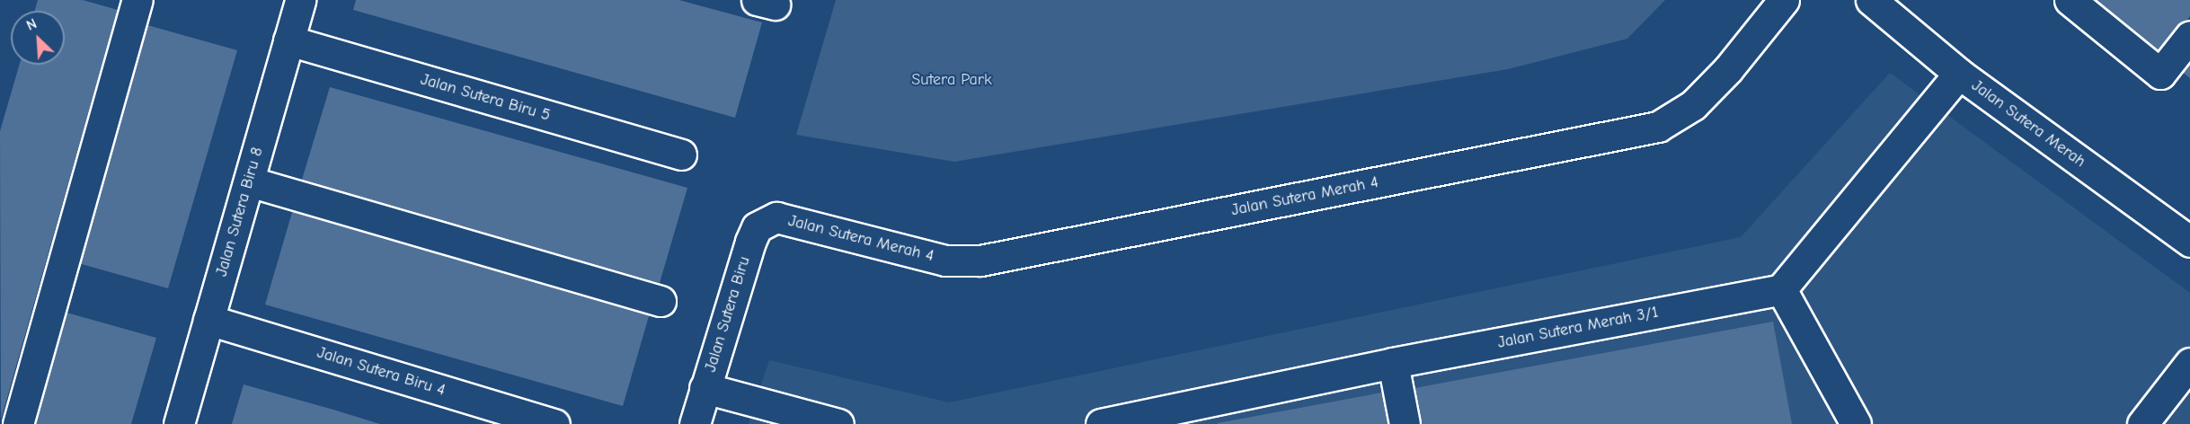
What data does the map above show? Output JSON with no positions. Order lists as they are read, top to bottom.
{
  "streets": {
    "street": [
      "Jalan Sutera Biru 5",
      "Jalan Sutera Merah",
      "Jalan Sutera Merah 4",
      "Jalan Sutera Biru 8",
      "Jalan Sutera Biru",
      "Jalan Sutera Merah 3/1",
      "Jalan Sutera Biru 4"
    ]
  },
  "crossings": [
    ["Jalan Sutera Biru 5", "Jalan Sutera Biru 8"],
    ["Jalan Sutera Merah 4", "Jalan Sutera Biru"],
    ["Jalan Sutera Biru 8", "Jalan Sutera Biru 4"]
  ],
  "parks": ["Sutera Park"],
  "north": "top left"
}
